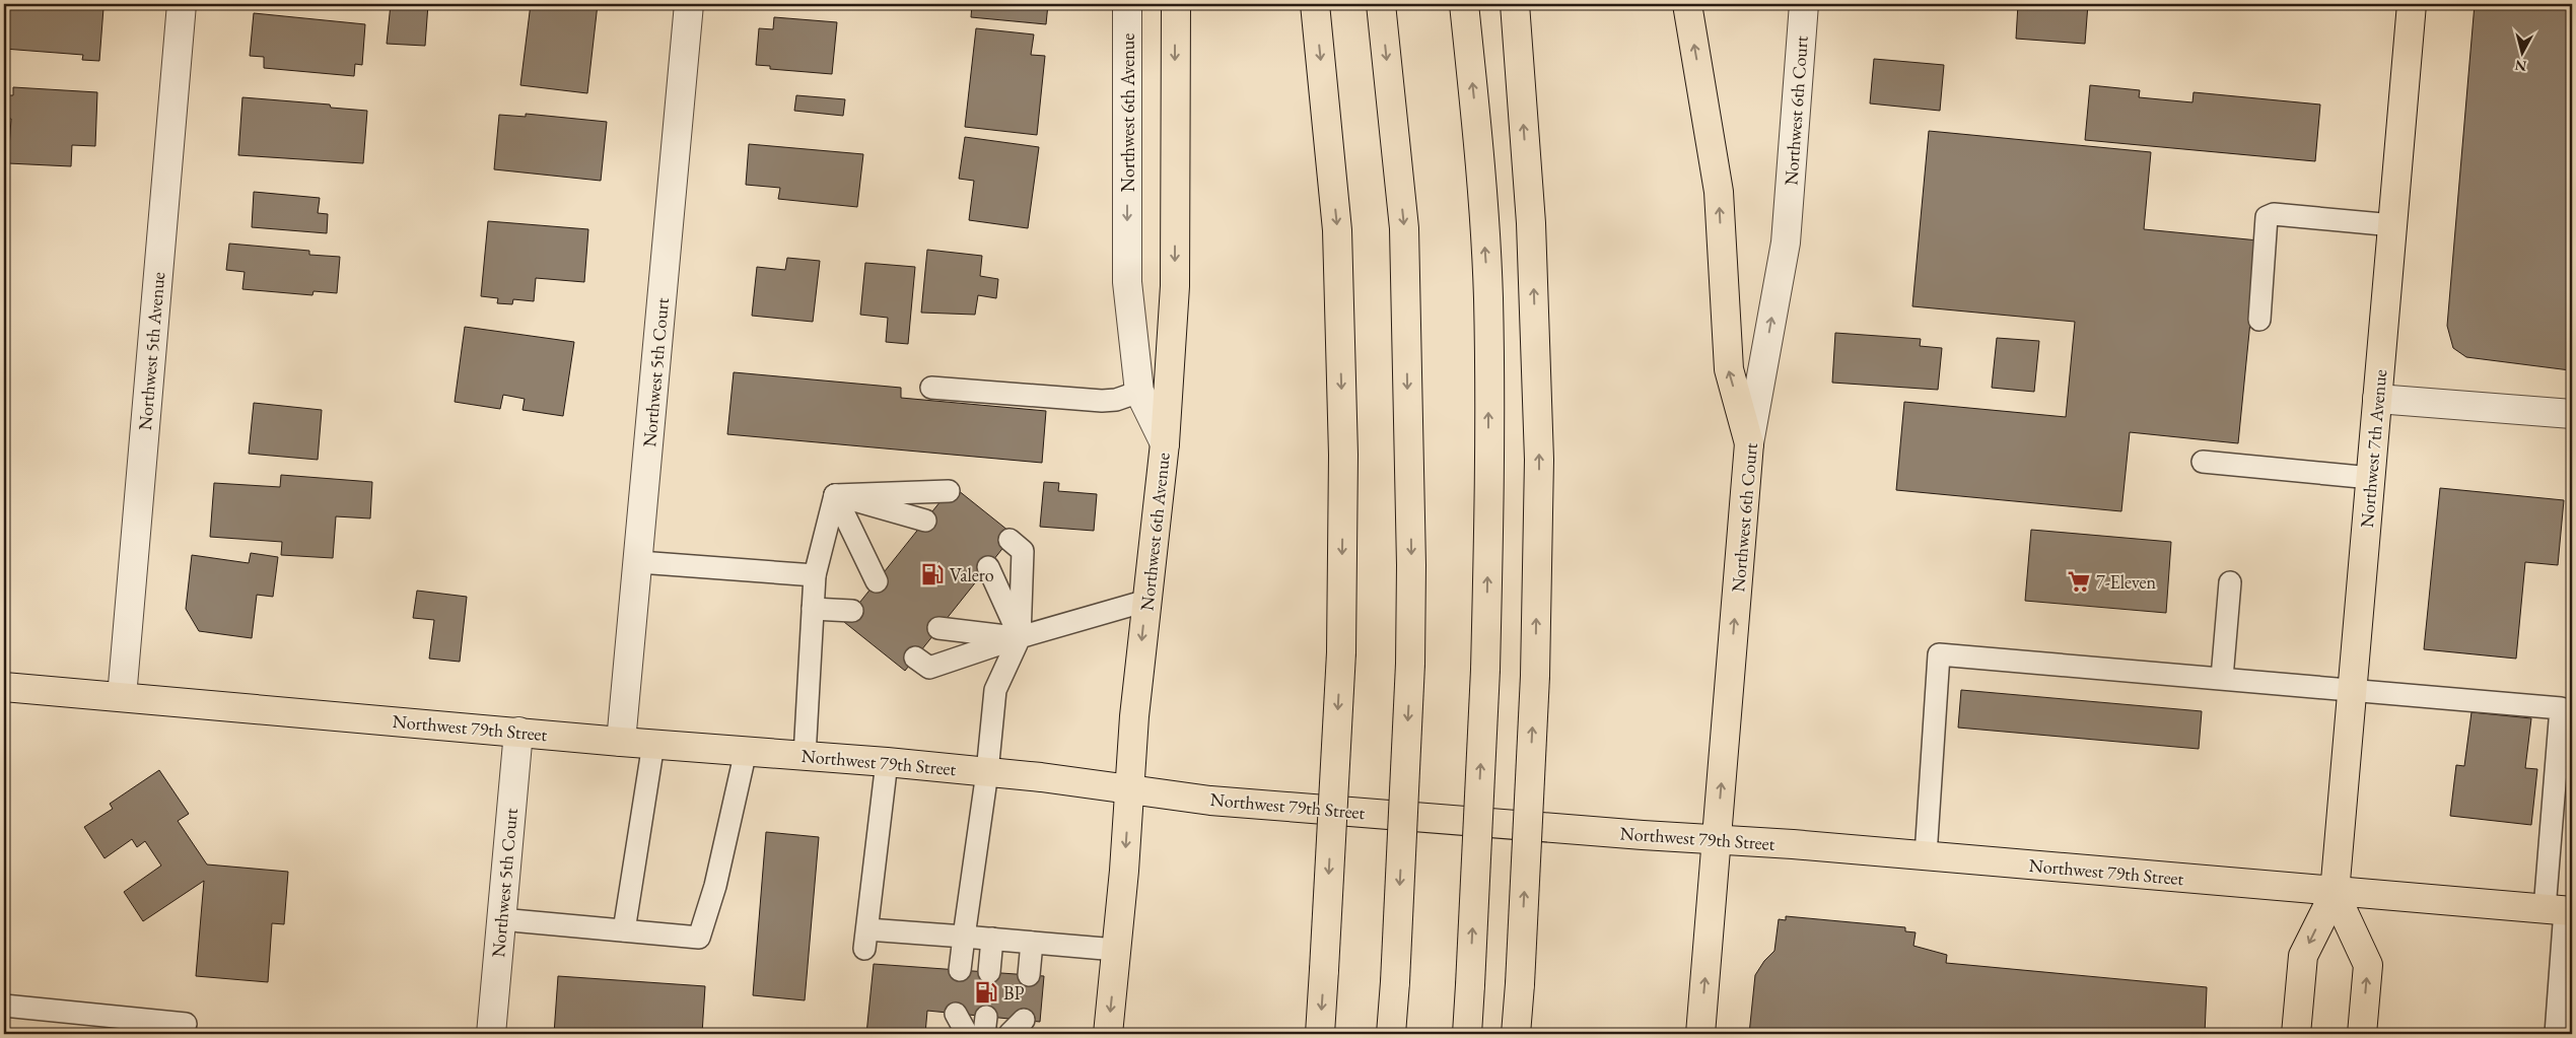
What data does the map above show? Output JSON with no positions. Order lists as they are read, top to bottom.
{
  "streets": {
    "main road": [
      "Northwest 6th Court",
      "Northwest 6th Avenue",
      "Northwest 7th Avenue",
      "Northwest 79th Street"
    ],
    "street": ["Northwest 5th Avenue", "Northwest 5th Court"]
  },
  "crossings": [
    ["Northwest 6th Court", "Northwest 79th Street"],
    ["Northwest 6th Avenue", "Northwest 79th Street"],
    ["Northwest 5th Avenue", "Northwest 79th Street"],
    ["Northwest 5th Court", "Northwest 79th Street"],
    ["Northwest 7th Avenue", "Northwest 79th Street"]
  ],
  "one_way": ["Northwest 6th Court", "Northwest 6th Avenue"],
  "places": {
    "fuel station": ["Valero", "BP"],
    "supermarket": ["7-Eleven"]
  },
  "north": "bottom"
}
